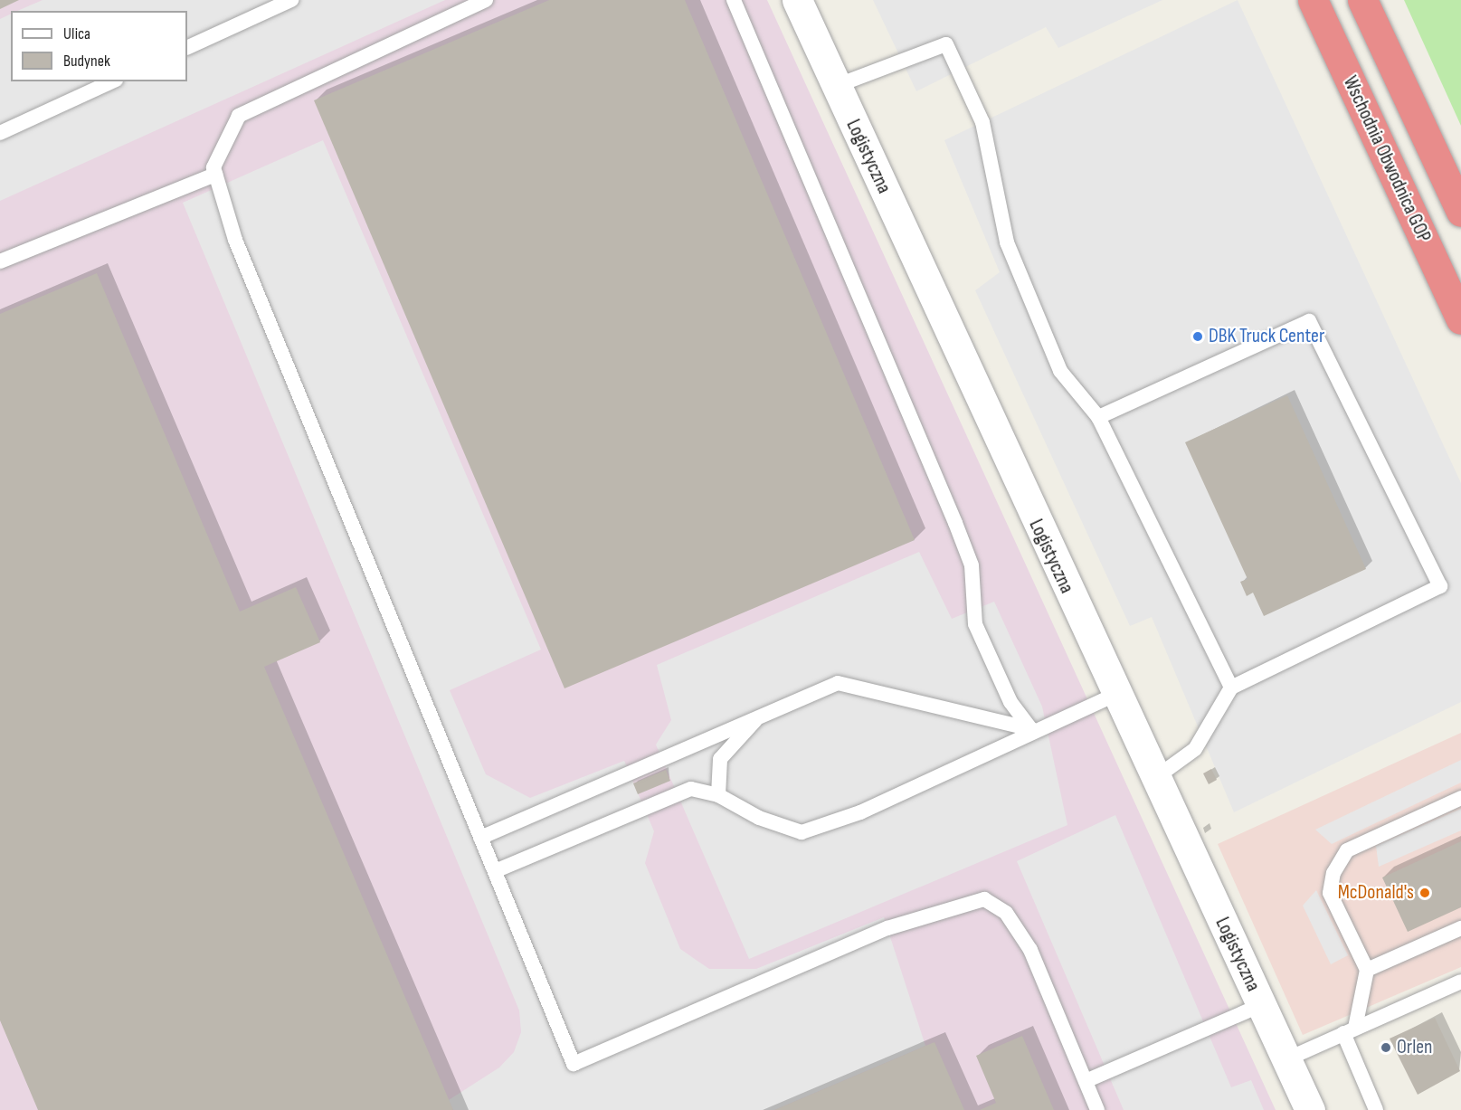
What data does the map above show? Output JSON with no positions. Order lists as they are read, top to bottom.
{
  "streets": {
    "highway": ["Wschodnia Obwodnica GOP"],
    "street": ["Logistyczna"]
  },
  "places": ["DBK Truck Center", "McDonald's", "Orlen"],
  "legend": ["Ulica", "Budynek"]
}
